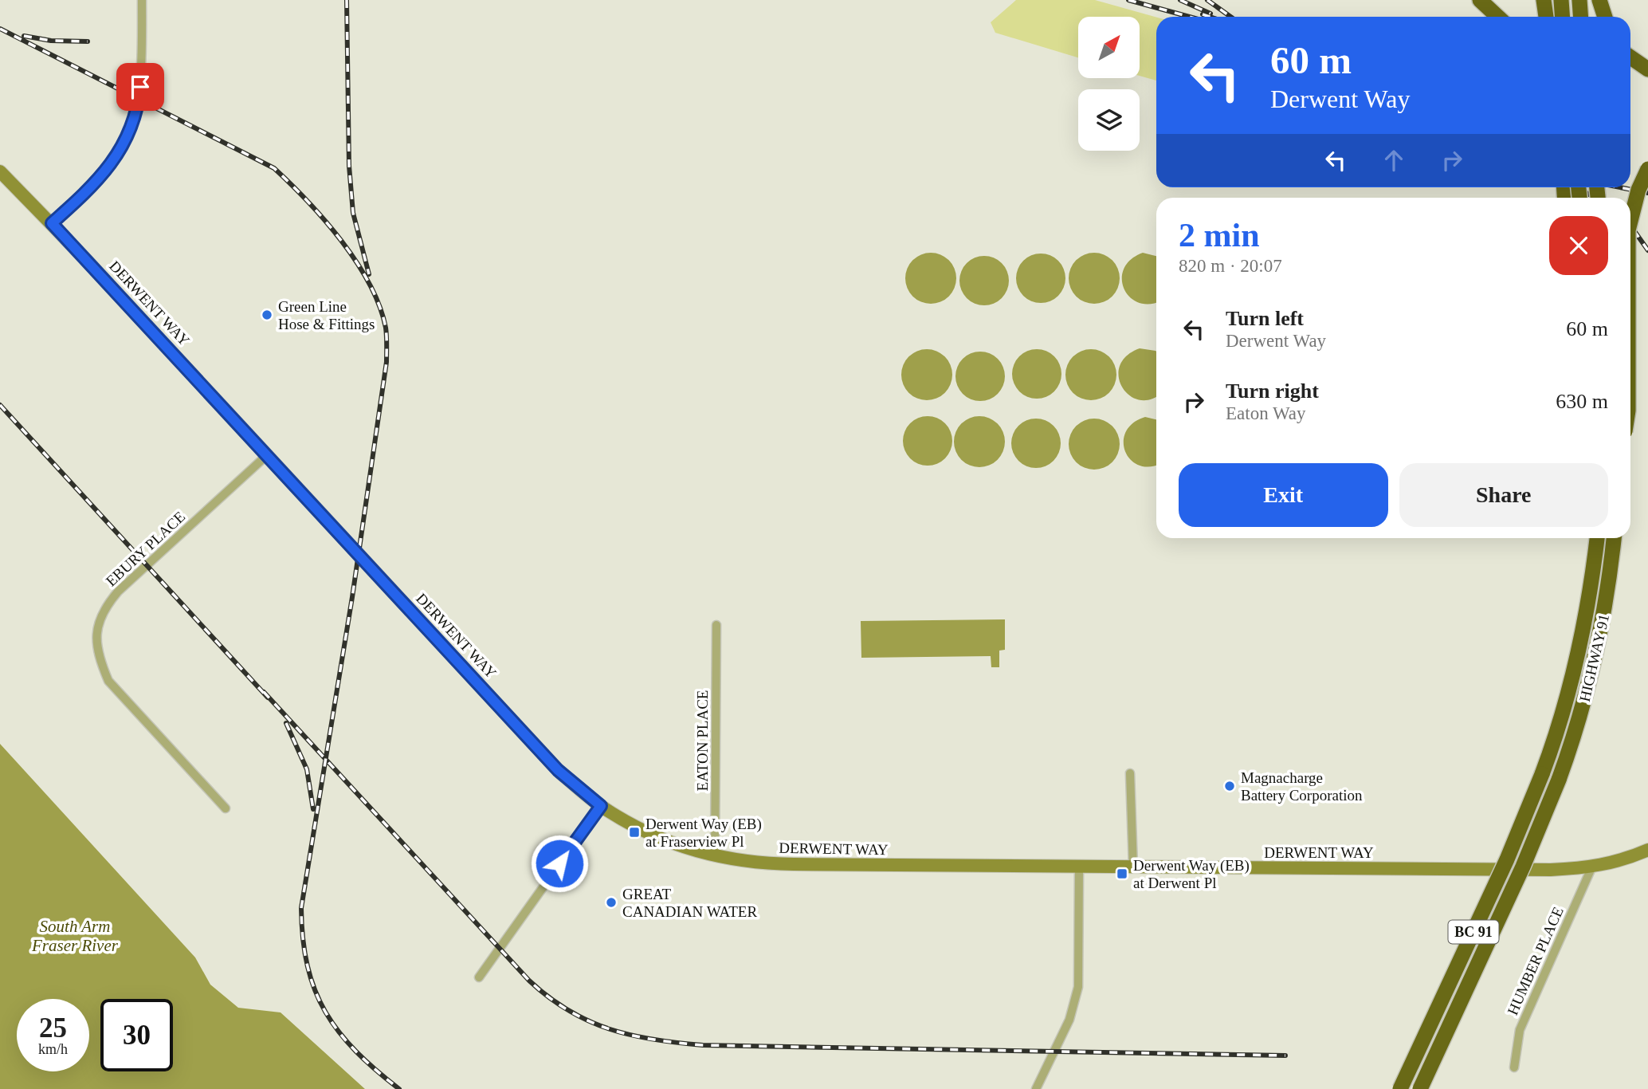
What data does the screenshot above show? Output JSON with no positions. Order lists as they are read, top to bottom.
{
  "streets": {
    "highway": ["HIGHWAY 91", "BC 91"],
    "street": [
      "DERWENT WAY",
      "EBURY PLACE",
      "EATON PLACE",
      "HUMBER PLACE"
    ]
  },
  "crossings": [
    ["DERWENT WAY", "EBURY PLACE"],
    ["DERWENT WAY", "EATON PLACE"],
    ["DERWENT WAY", "HUMBER PLACE"]
  ],
  "water": ["South Arm Fraser River"],
  "places": {
    "other": ["Green Line Hose & Fittings", "Magnacharge Battery Corporation", "GREAT CANADIAN WATER"],
    "transit": ["Derwent Way (EB) at Fraserview Pl", "Derwent Way (EB) at Derwent Pl"]
  },
  "north": "top right",
  "page": {
    "turn": ["60 m", "Derwent Way"],
    "heading": ["2 min", "820 m · 20:07"],
    "list": [
      {
        "name": "Turn left",
        "note": "Derwent Way",
        "value": "60 m"
      },
      {
        "name": "Turn right",
        "note": "Eaton Way",
        "value": "630 m"
      }
    ],
    "buttons": ["Exit", "Share"],
    "speed": "25 km/h",
    "limit": "30"
  }
}
